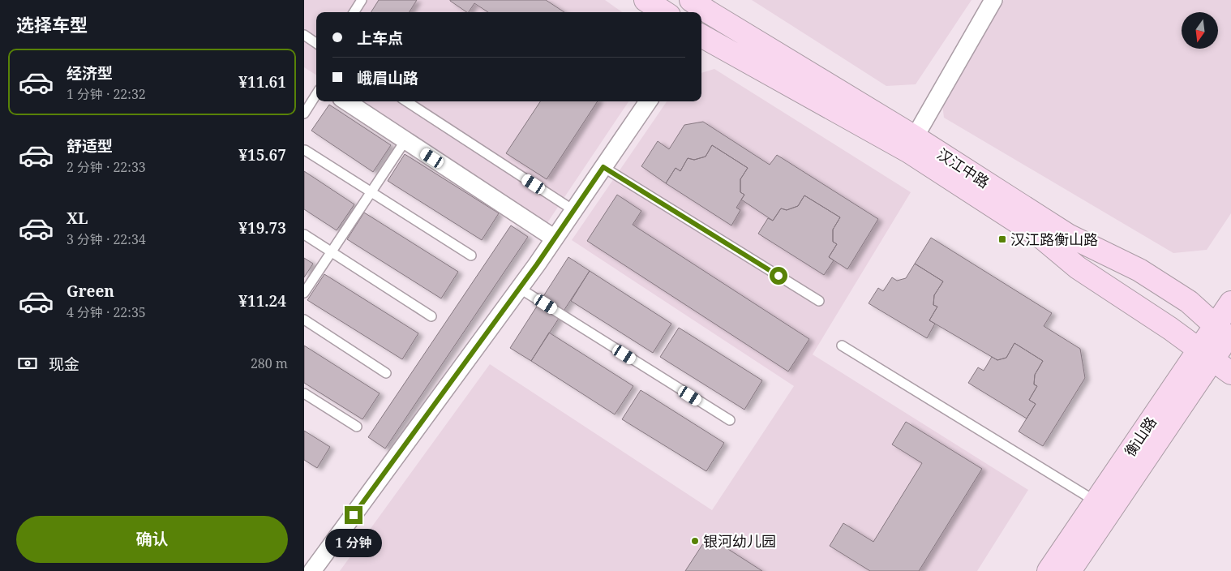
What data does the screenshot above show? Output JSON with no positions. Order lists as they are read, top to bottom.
{
  "streets": {
    "main road": ["汉江中路", "衡山路"]
  },
  "crossings": [
    ["汉江中路", "衡山路"]
  ],
  "places": {
    "transit": ["汉江路衡山路"],
    "other": ["银河幼儿园"]
  },
  "north": "bottom",
  "page": {
    "heading": "选择车型",
    "banner": ["上车点", "峨眉山路"],
    "list": [
      {
        "name": "经济型",
        "note": "1 分钟 · 22:32",
        "value": "¥11.61"
      },
      {
        "name": "舒适型",
        "note": "2 分钟 · 22:33",
        "value": "¥15.67"
      },
      {
        "name": "XL",
        "note": "3 分钟 · 22:34",
        "value": "¥19.73"
      },
      {
        "name": "Green",
        "note": "4 分钟 · 22:35",
        "value": "¥11.24"
      }
    ],
    "pay": ["现金", "280 m"],
    "buttons": "确认",
    "bubble": "1 分钟"
  }
}
